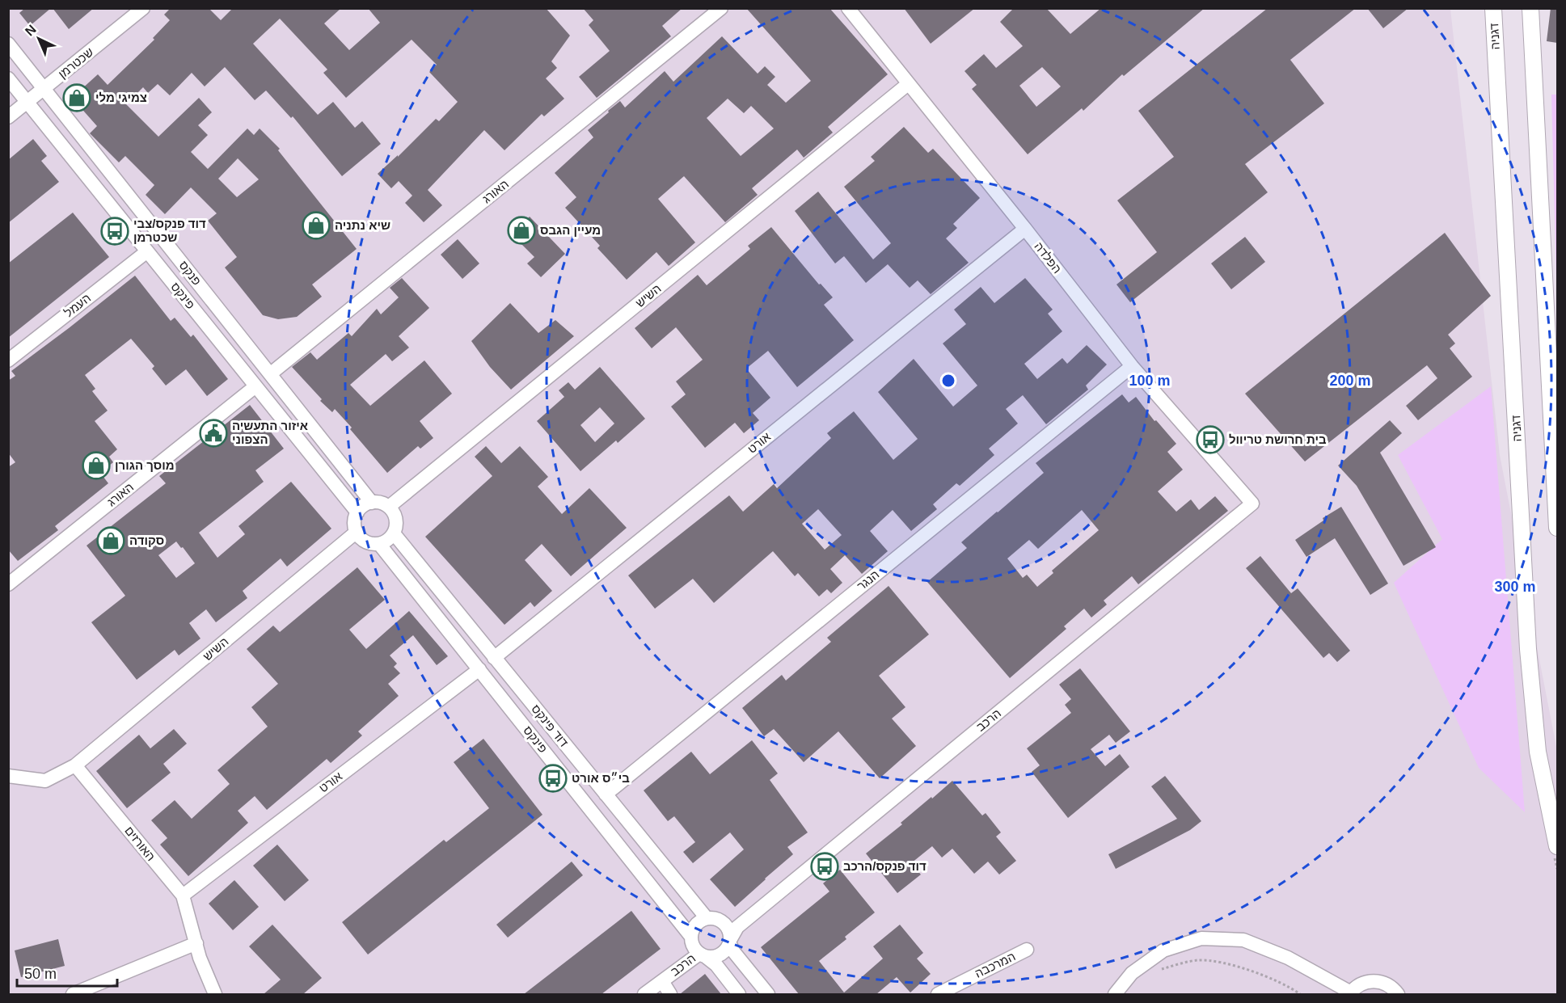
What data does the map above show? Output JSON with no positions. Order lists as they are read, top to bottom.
{
  "streets": {
    "main road": ["דגניה"],
    "street": [
      "שכטרמן",
      "האורג",
      "הפלדה",
      "פנקס",
      "פינקס",
      "השיש",
      "העמל",
      "אורט",
      "הנגר",
      "הרכב",
      "דוד פינקס",
      "האורזים",
      "המרכבה"
    ]
  },
  "crossings": [
    ["שכטרמן", "פנקס"],
    ["שכטרמן", "פינקס"],
    ["האורג", "פנקס"],
    ["האורג", "פינקס"],
    ["הפלדה", "השיש"],
    ["הפלדה", "אורט"],
    ["הפלדה", "הנגר"],
    ["הפלדה", "הרכב"],
    ["פנקס", "פינקס"],
    ["פנקס", "השיש"],
    ["פנקס", "דוד פינקס"],
    ["פינקס", "השיש"],
    ["פינקס", "העמל"],
    ["פינקס", "אורט"],
    ["פינקס", "הרכב"],
    ["פינקס", "דוד פינקס"],
    ["השיש", "דוד פינקס"],
    ["השיש", "האורזים"],
    ["אורט", "דוד פינקס"],
    ["אורט", "האורזים"],
    ["הנגר", "דוד פינקס"],
    ["הרכב", "דוד פינקס"]
  ],
  "places": {
    "shop": [
      "צמיגי מלי",
      "שיא נתניה",
      "מעיין הגבס",
      "מוסך הגורן",
      "סקודה"
    ],
    "bus stop": [
      "דוד פנקס/צבי שכטרמן",
      "בית חרושת טריוול",
      "בי״ס אורט",
      "דוד פנקס/הרכב"
    ],
    "public building": ["איזור התעשיה הצפוני"]
  },
  "scale_bar": "50 m",
  "north": "top left",
  "rings": ["100 m", "200 m", "300 m"]
}
